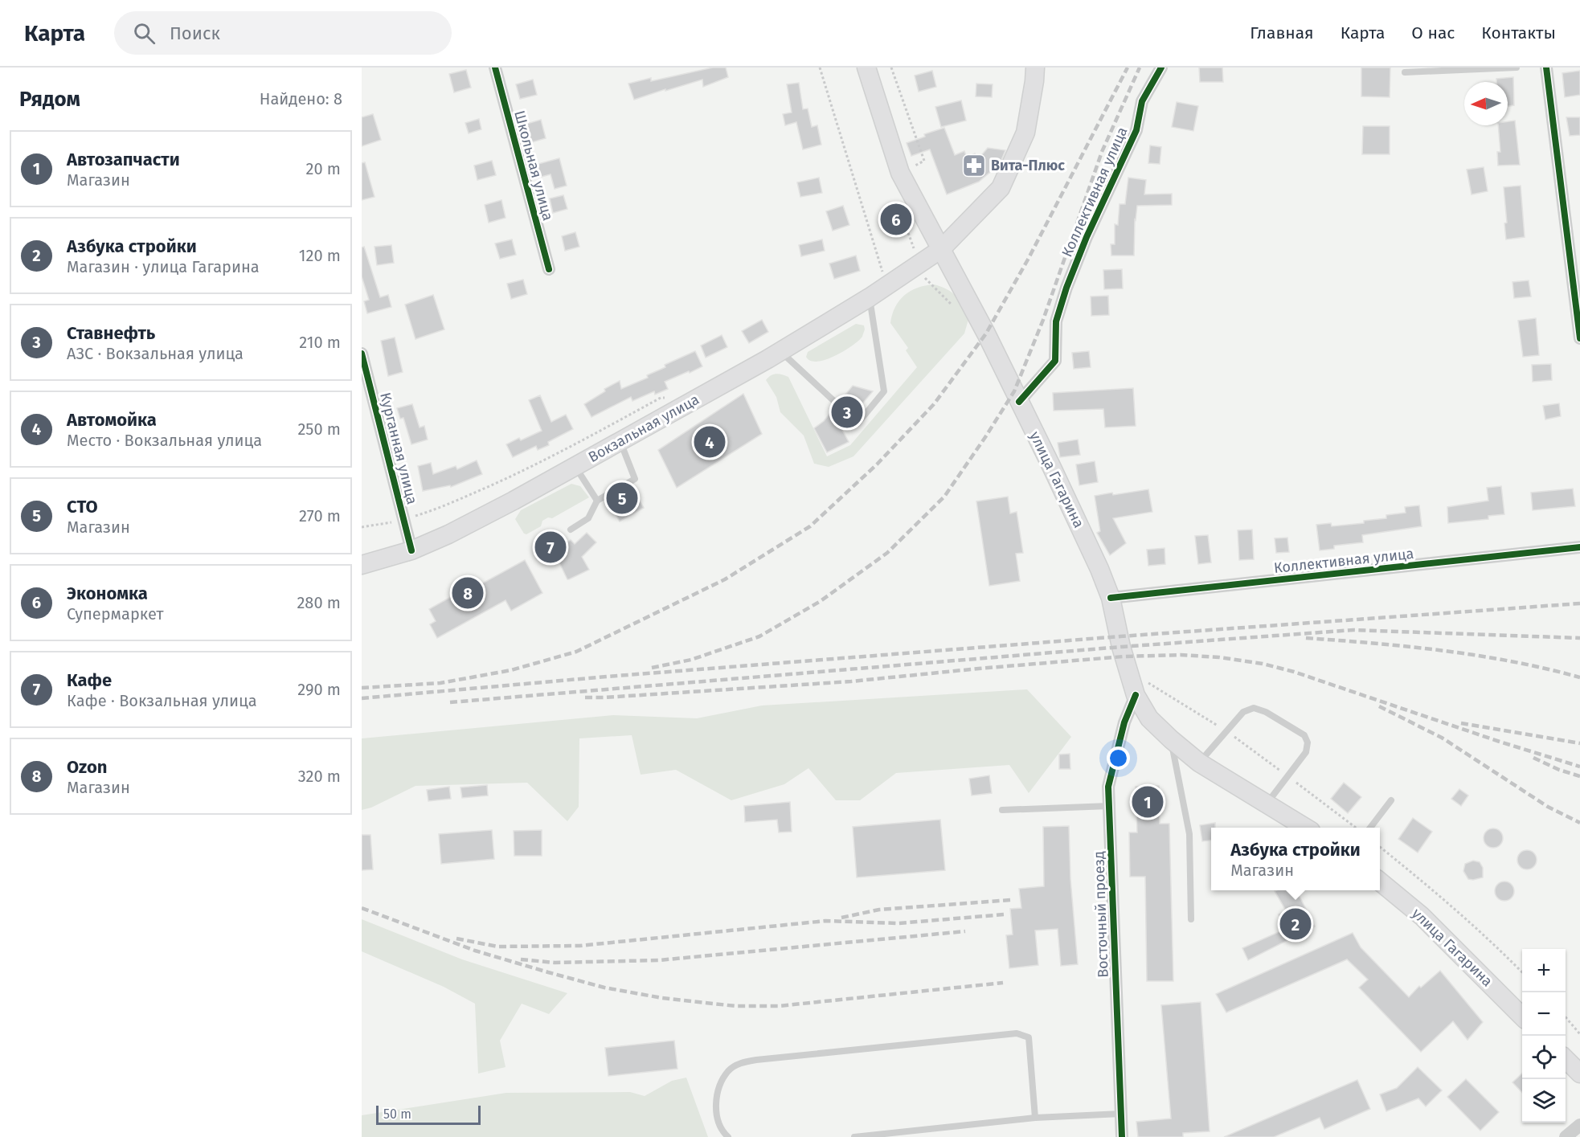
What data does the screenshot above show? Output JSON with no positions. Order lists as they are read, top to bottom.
{
  "streets": {
    "main road": ["Вокзальная улица", "улица Гагарина"],
    "street": [
      "Школьная улица",
      "Коллективная улица",
      "Курганная улица",
      "Восточный проезд"
    ]
  },
  "crossings": [
    ["Коллективная улица", "улица Гагарина"],
    ["Вокзальная улица", "Курганная улица"],
    ["Вокзальная улица", "улица Гагарина"],
    ["улица Гагарина", "Восточный проезд"]
  ],
  "places": {
    "pharmacy": ["Вита-Плюс"]
  },
  "scale_bar": "50 m",
  "north": "left",
  "page": {
    "header": "Карта",
    "search": "Поиск",
    "nav": [
      "Главная",
      "Карта",
      "О нас",
      "Контакты"
    ],
    "heading": ["Рядом", "Найдено: 8"],
    "list": [
      {
        "mark": "1",
        "name": "Автозапчасти",
        "note": "Магазин",
        "value": "20 m"
      },
      {
        "mark": "2",
        "name": "Азбука стройки",
        "note": "Магазин · улица Гагарина",
        "value": "120 m"
      },
      {
        "mark": "3",
        "name": "Ставнефть",
        "note": "АЗС · Вокзальная улица",
        "value": "210 m"
      },
      {
        "mark": "4",
        "name": "Автомойка",
        "note": "Место · Вокзальная улица",
        "value": "250 m"
      },
      {
        "mark": "5",
        "name": "СТО",
        "note": "Магазин",
        "value": "270 m"
      },
      {
        "mark": "6",
        "name": "Экономка",
        "note": "Супермаркет",
        "value": "280 m"
      },
      {
        "mark": "7",
        "name": "Кафе",
        "note": "Кафе · Вокзальная улица",
        "value": "290 m"
      },
      {
        "mark": "8",
        "name": "Ozon",
        "note": "Магазин",
        "value": "320 m"
      }
    ],
    "pins": [
      "6",
      "3",
      "4",
      "5",
      "7",
      "8",
      "1",
      "2"
    ],
    "popup": ["Азбука стройки", "Магазин"],
    "map_buttons": ["+", "−"],
    "scale": "50 m"
  }
}
